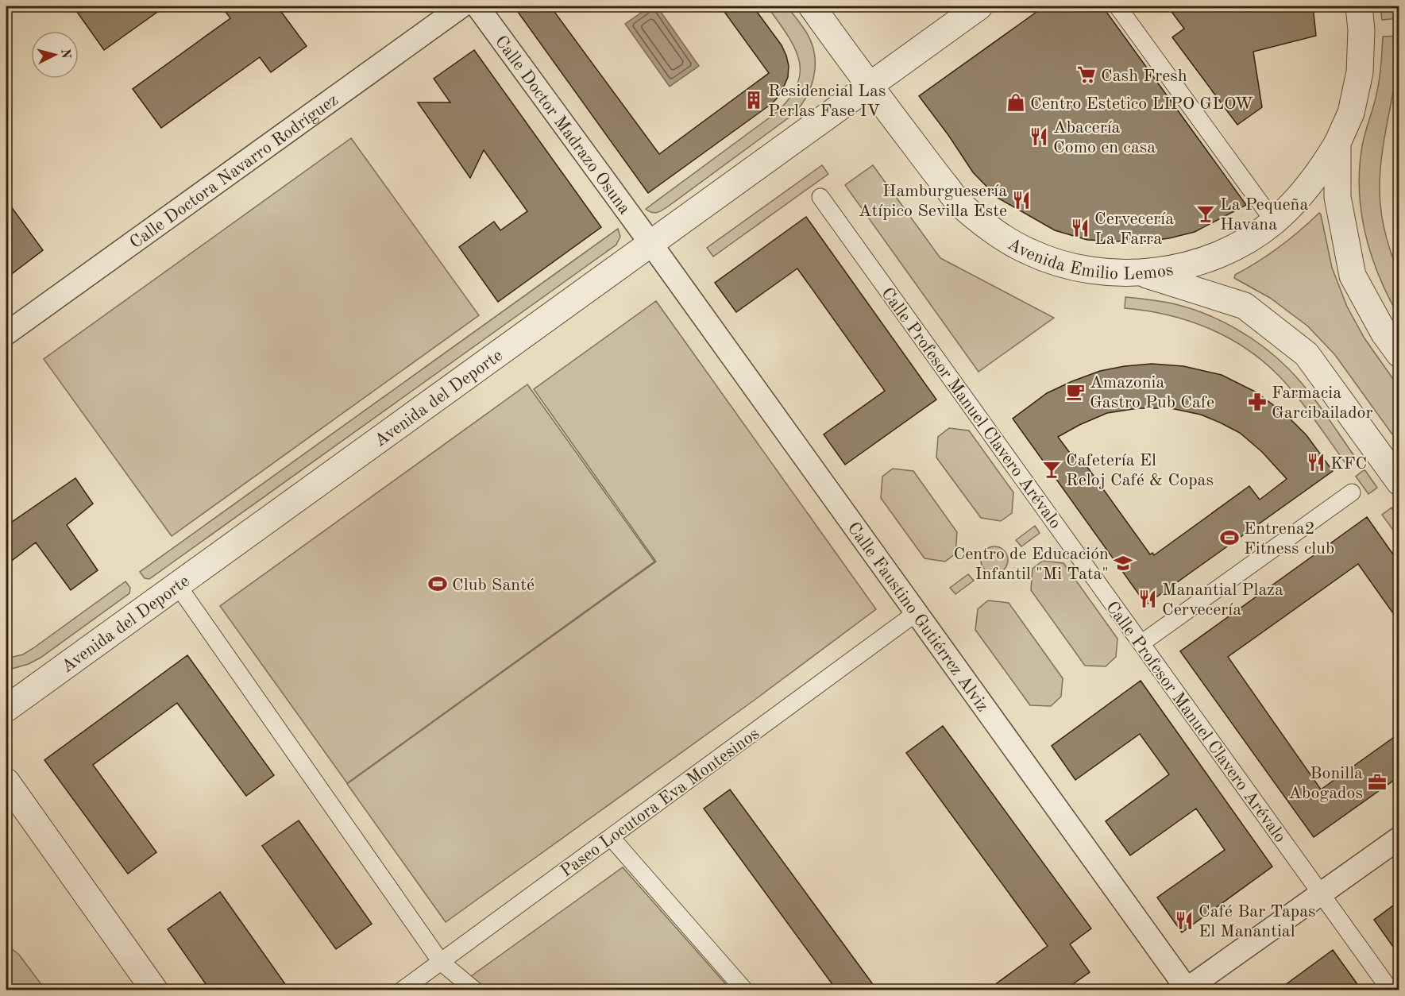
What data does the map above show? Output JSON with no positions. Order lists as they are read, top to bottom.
{
  "streets": {
    "street": [
      "Calle Doctor Madrazo Osuna",
      "Calle Doctora Navarro Rodríguez",
      "Avenida Emilio Lemos",
      "Avenida del Deporte",
      "Calle Profesor Manuel Clavero Arévalo",
      "Calle Faustino Gutiérrez Alviz",
      "Paseo Locutora Eva Montesinos"
    ]
  },
  "crossings": [
    ["Calle Doctor Madrazo Osuna", "Avenida del Deporte"],
    ["Calle Doctor Madrazo Osuna", "Calle Faustino Gutiérrez Alviz"],
    ["Avenida Emilio Lemos", "Avenida del Deporte"],
    ["Avenida del Deporte", "Calle Faustino Gutiérrez Alviz"],
    ["Calle Faustino Gutiérrez Alviz", "Paseo Locutora Eva Montesinos"]
  ],
  "places": {
    "supermarket": ["Cash Fresh"],
    "building": ["Residencial Las Perlas Fase IV"],
    "shop": ["Centro Estetico LIPO GLOW"],
    "restaurant": [
      "Abacería Como en casa",
      "Hamburguesería Atípico Sevilla Este",
      "Cervecería La Farra",
      "KFC",
      "Manantial Plaza Cervecería",
      "Café Bar Tapas El Manantial"
    ],
    "bar": ["La Pequeña Havana", "Cafetería El Reloj Café & Copas"],
    "cafe": ["Amazonia Gastro Pub Cafe"],
    "pharmacy": ["Farmacia Garcibailador"],
    "sports": ["Entrena2 Fitness club", "Club Santé"],
    "school or university": ["Centro de Educación Infantil \"Mi Tata\""],
    "office": ["Bonilla Abogados"]
  },
  "north": "right"
}
